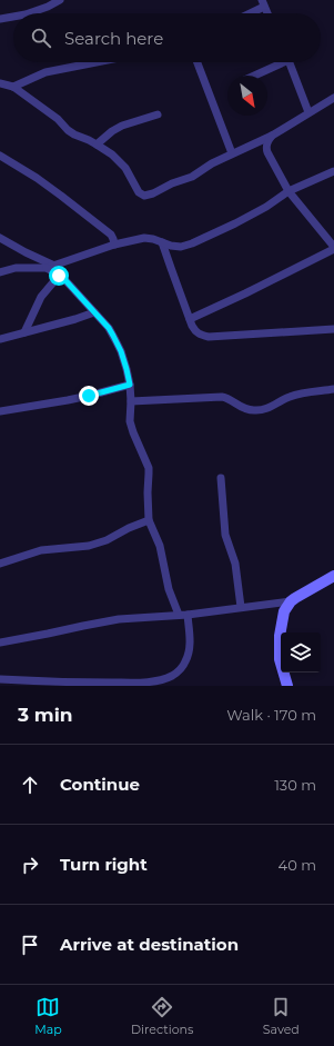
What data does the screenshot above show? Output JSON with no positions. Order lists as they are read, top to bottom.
{
  "north": "bottom right",
  "page": {
    "search": "Search here",
    "heading": ["3 min", "Walk · 170 m"],
    "list": [
      ["Continue", "130 m"],
      ["Turn right", "40 m"],
      "Arrive at destination"
    ],
    "nav": ["Map", "Directions", "Saved"]
  }
}
